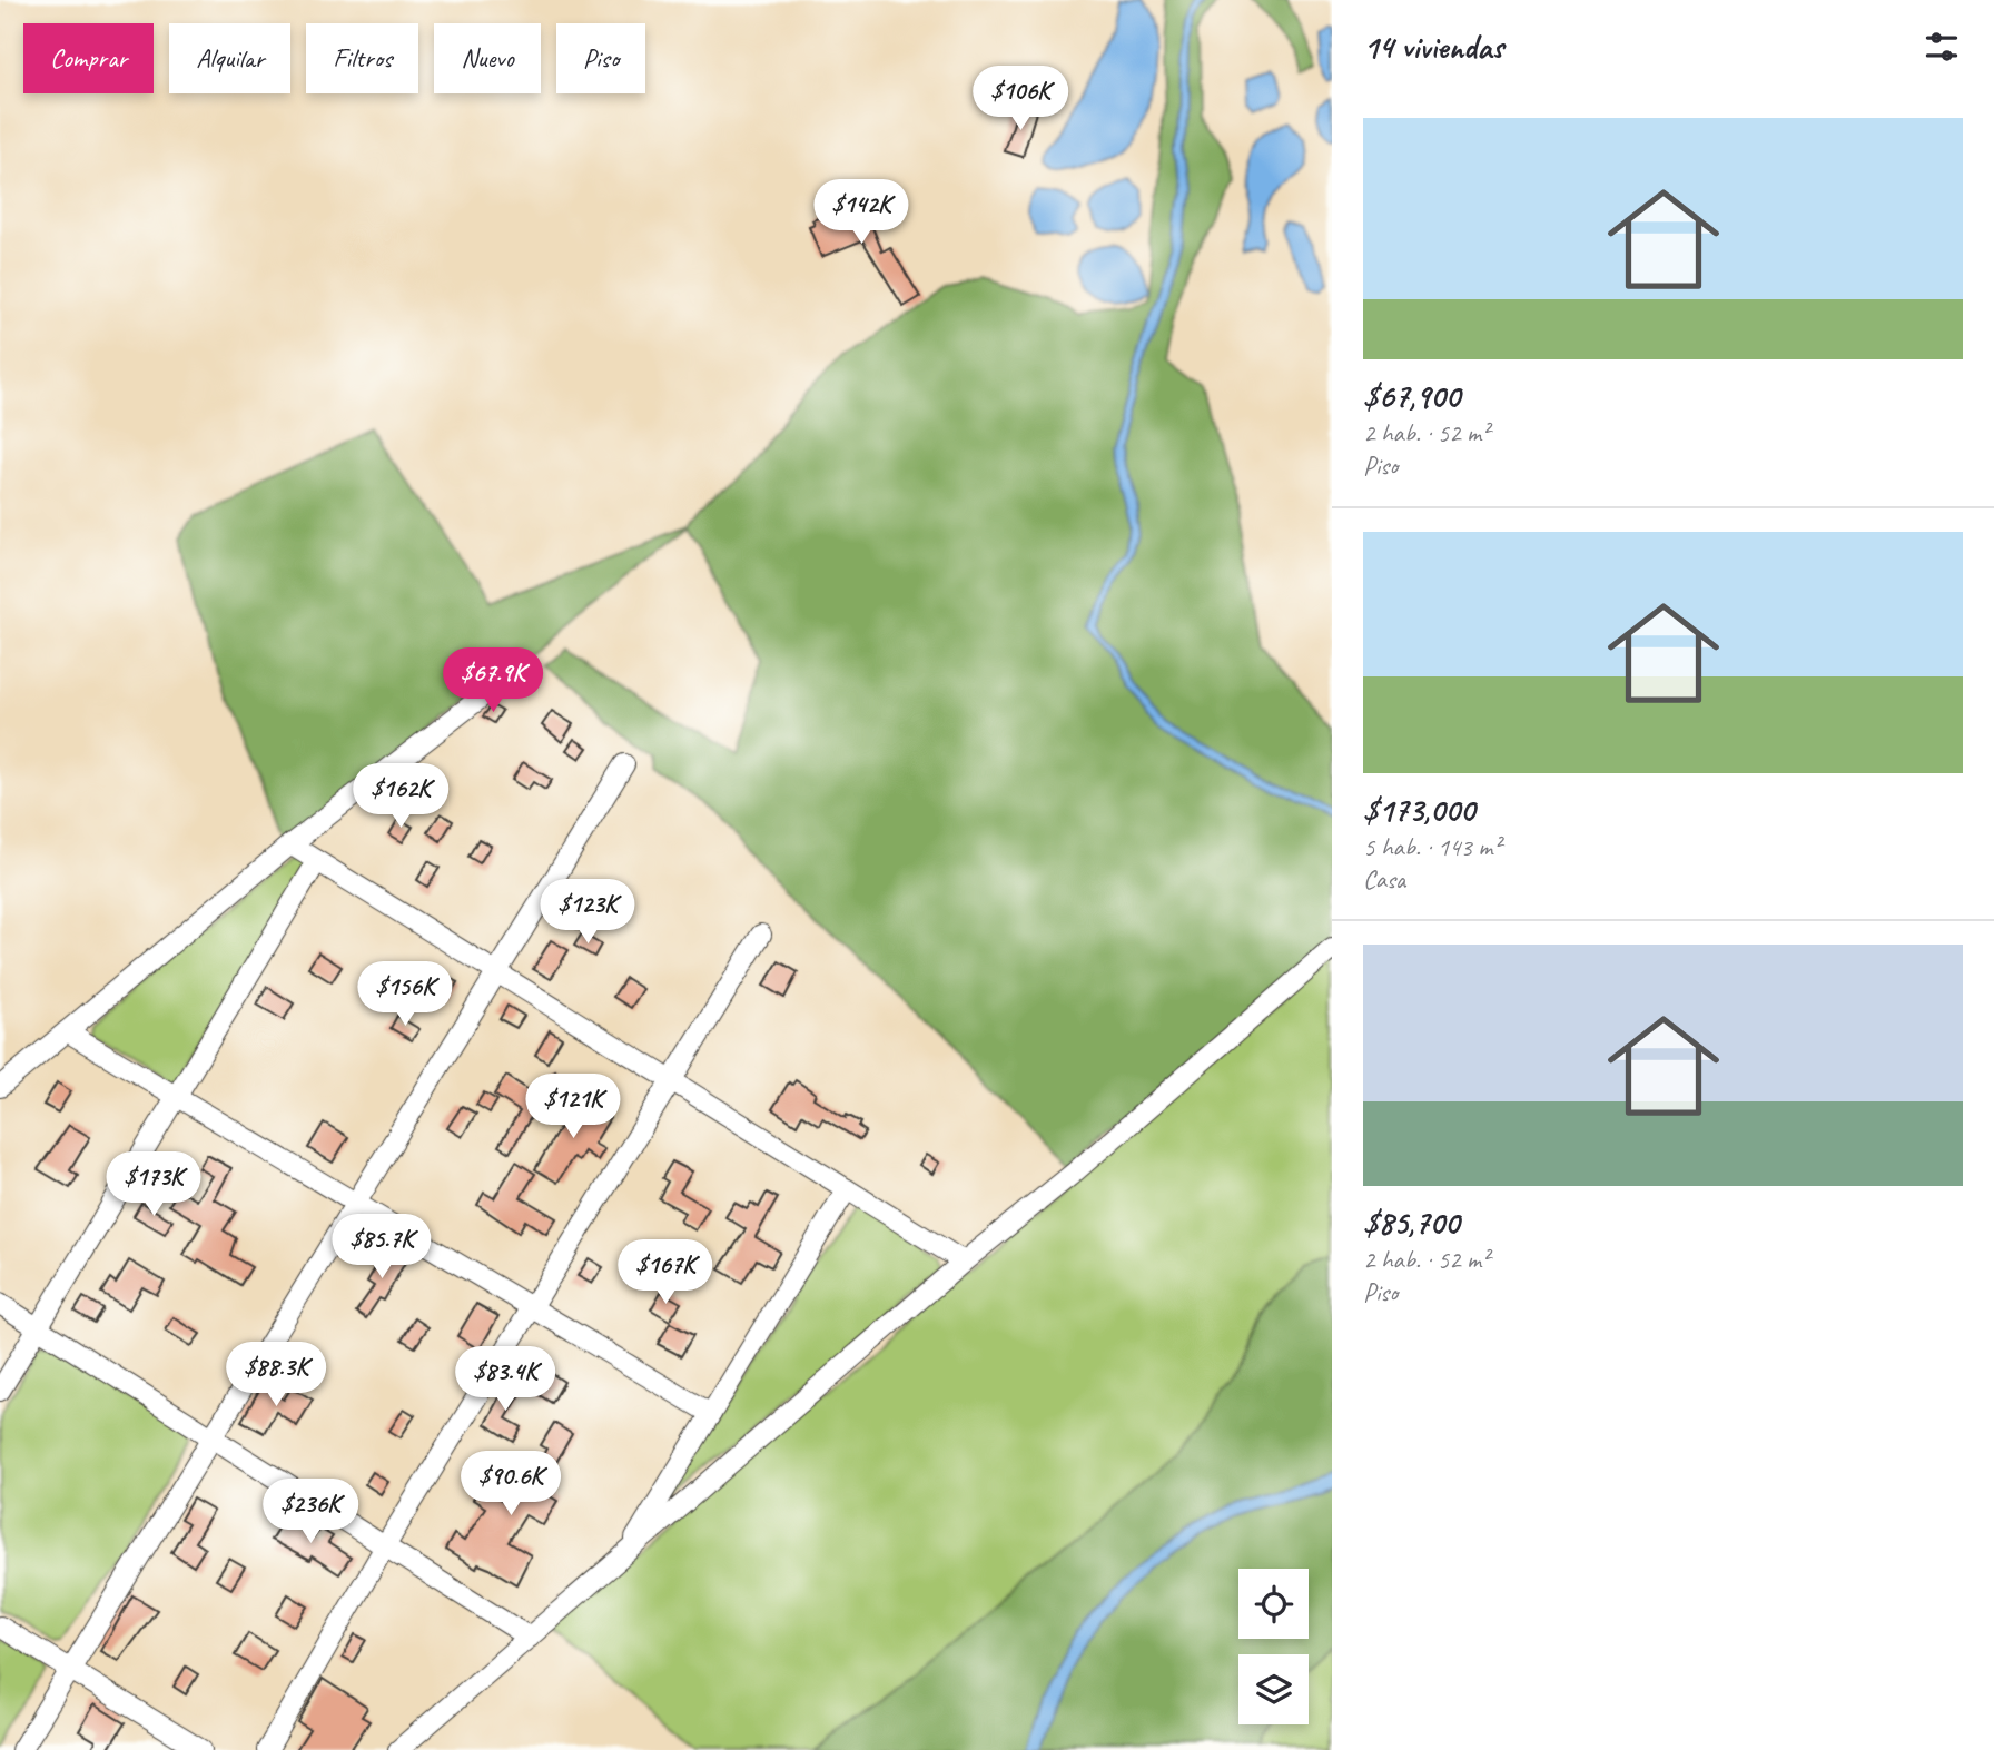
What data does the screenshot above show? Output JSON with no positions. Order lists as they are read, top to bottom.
{
  "page": {
    "heading": "14 viviendas",
    "chip": [
      "Comprar",
      "Alquilar",
      "Filtros",
      "Nuevo",
      "Piso"
    ],
    "price": [
      "$106K",
      "$142K",
      "$67.9K",
      "$162K",
      "$123K",
      "$156K",
      "$121K",
      "$173K",
      "$85.7K",
      "$167K",
      "$88.3K",
      "$83.4K",
      "$90.6K",
      "$236K"
    ],
    "list": [
      {
        "name": "$67,900",
        "note": "2 hab. · 52 m² · Piso"
      },
      {
        "name": "$173,000",
        "note": "5 hab. · 143 m² · Casa"
      },
      {
        "name": "$85,700",
        "note": "2 hab. · 52 m² · Piso"
      }
    ]
  }
}
